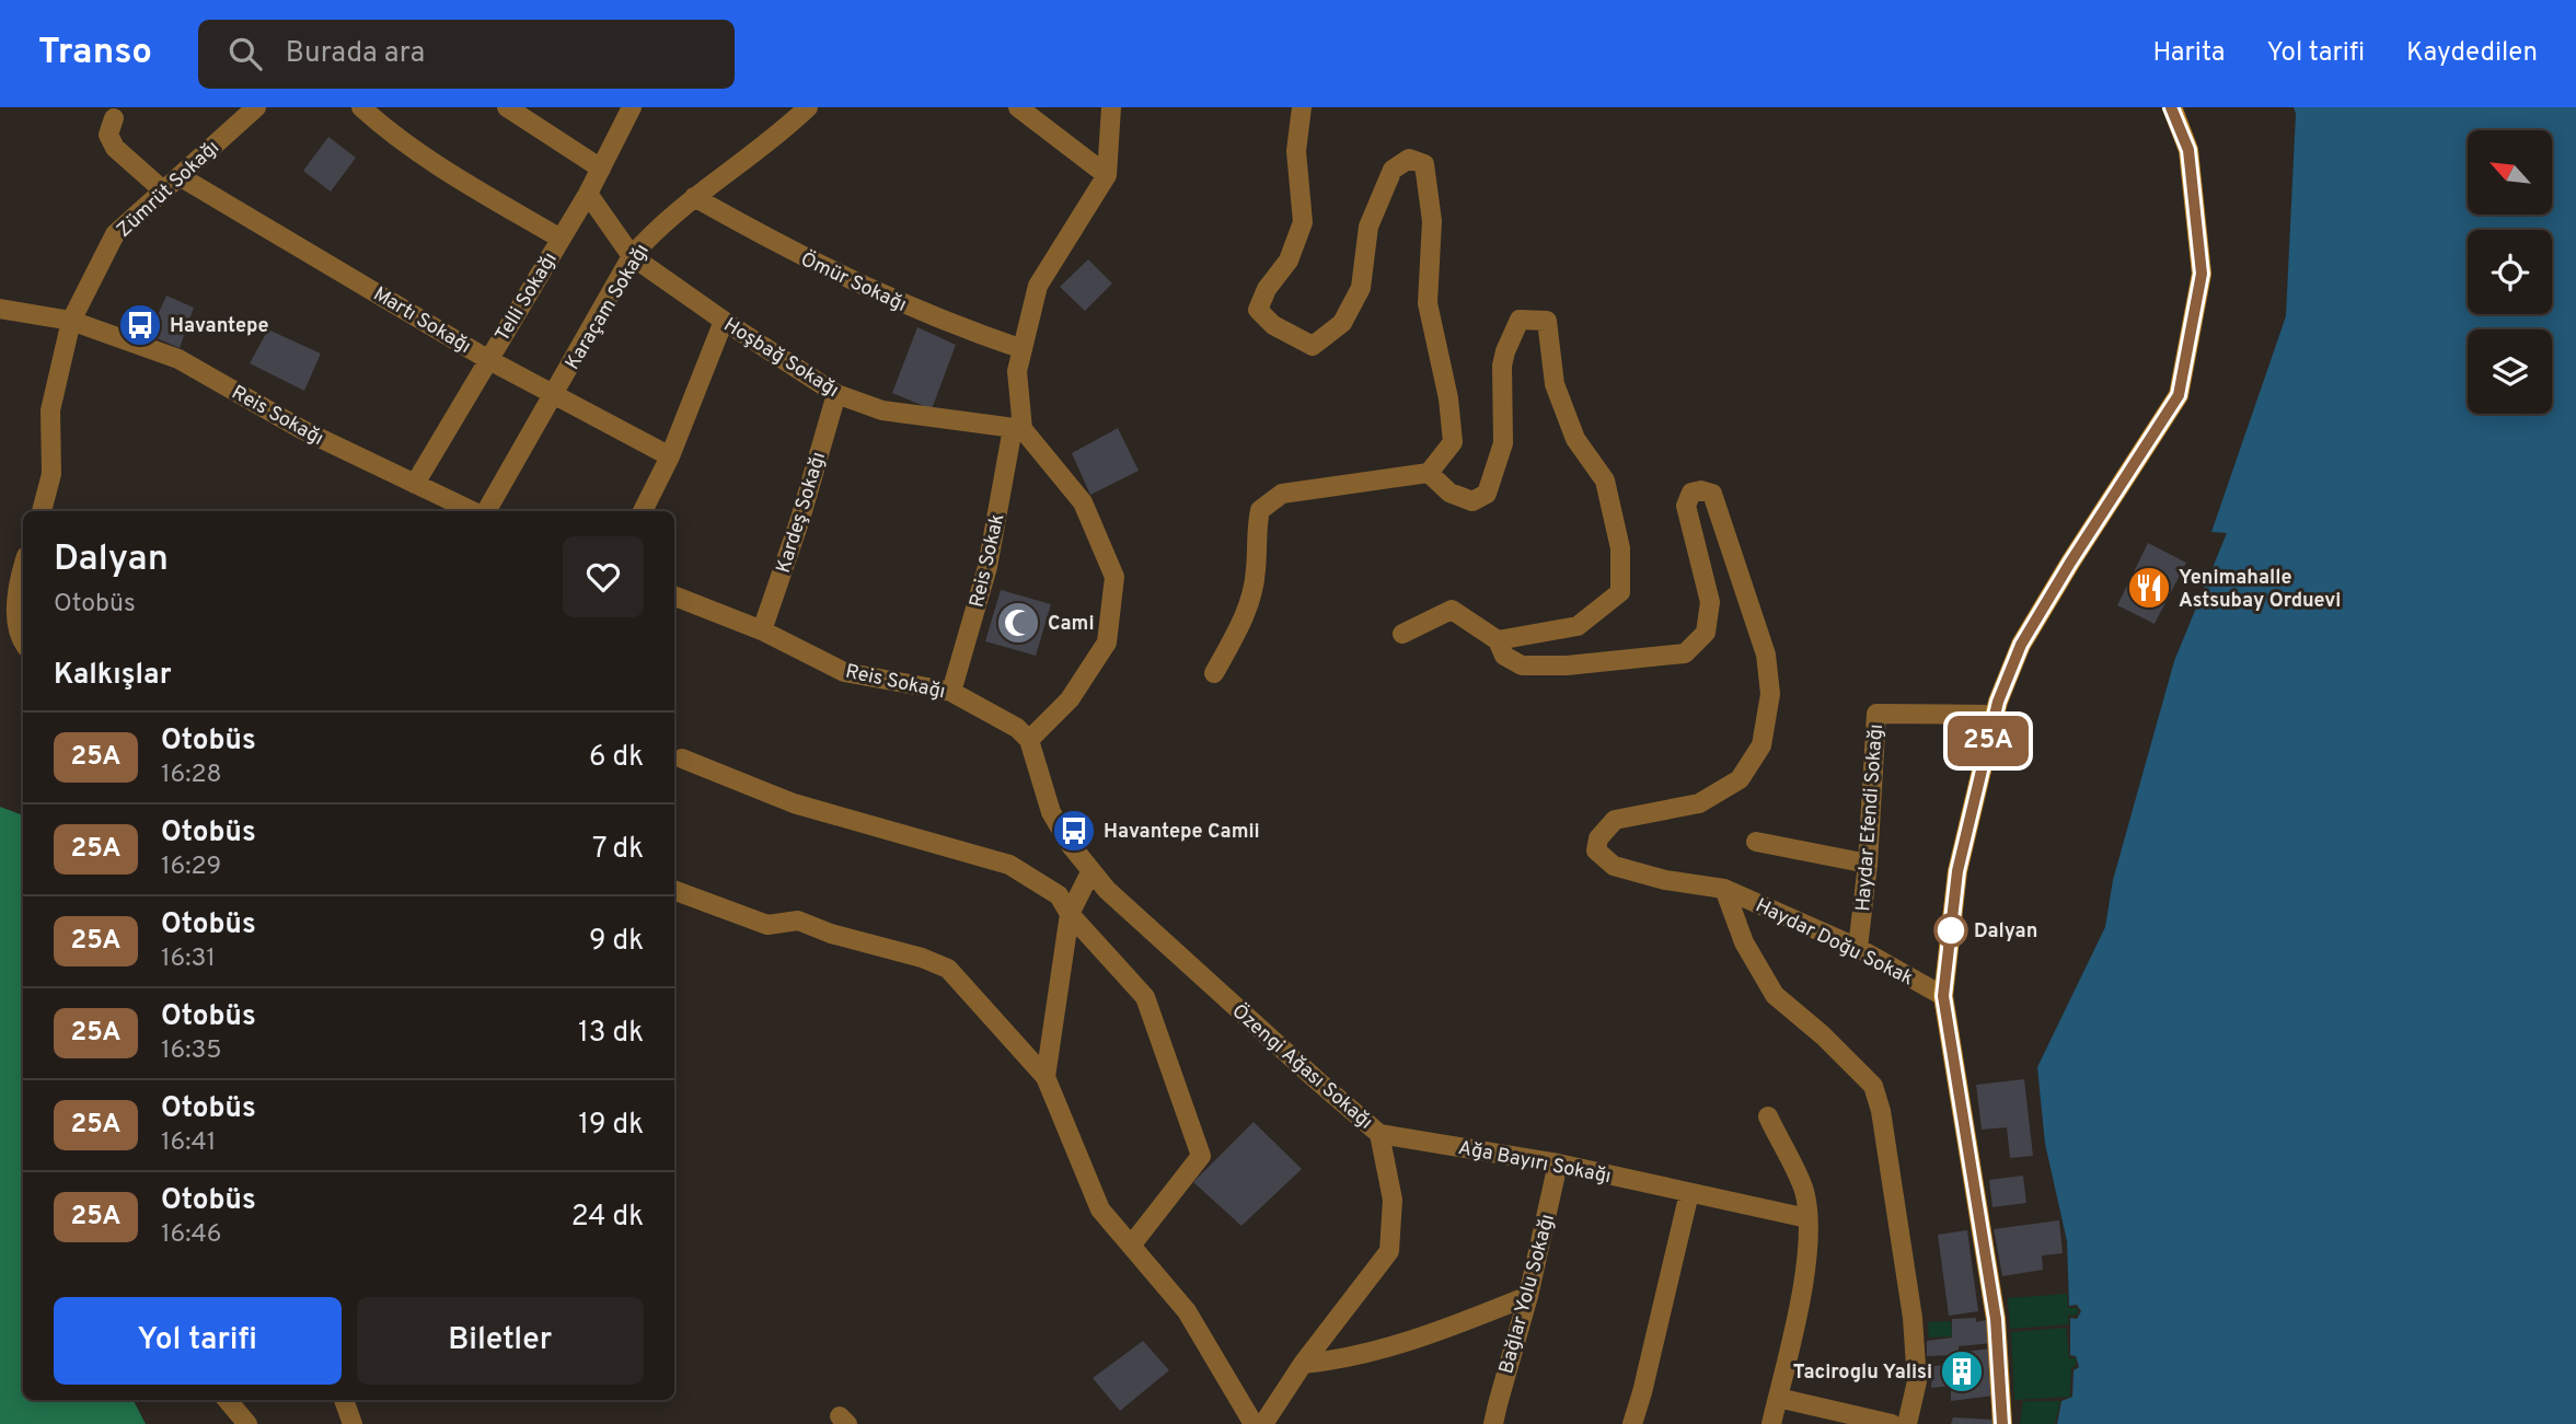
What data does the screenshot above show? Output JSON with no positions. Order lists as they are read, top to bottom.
{
  "streets": {
    "street": [
      "Zümrüt Sokağı",
      "Ömür Sokağı",
      "Telli Sokağı",
      "Karaçam Sokağı",
      "Martı Sokağı",
      "Hoşbağ Sokağı",
      "Reis Sokağı",
      "Kardeş Sokağı",
      "Reis Sokak",
      "Haydar Efendi Sokağı",
      "Haydar Doğu Sokak",
      "Özengi Ağası Sokağı",
      "Ağa Bayırı Sokağı",
      "Bağlar Yolu Sokağı"
    ]
  },
  "crossings": [
    ["Zümrüt Sokağı", "Martı Sokağı"],
    ["Zümrüt Sokağı", "Reis Sokağı"],
    ["Ömür Sokağı", "Karaçam Sokağı"],
    ["Ömür Sokağı", "Reis Sokak"],
    ["Telli Sokağı", "Martı Sokağı"],
    ["Telli Sokağı", "Hoşbağ Sokağı"],
    ["Telli Sokağı", "Reis Sokağı"],
    ["Karaçam Sokağı", "Martı Sokağı"],
    ["Karaçam Sokağı", "Hoşbağ Sokağı"],
    ["Hoşbağ Sokağı", "Kardeş Sokağı"],
    ["Hoşbağ Sokağı", "Reis Sokak"],
    ["Reis Sokağı", "Kardeş Sokağı"],
    ["Reis Sokağı", "Reis Sokak"],
    ["Reis Sokağı", "Özengi Ağası Sokağı"],
    ["Haydar Efendi Sokağı", "Haydar Doğu Sokak"],
    ["Özengi Ağası Sokağı", "Ağa Bayırı Sokağı"],
    ["Ağa Bayırı Sokağı", "Bağlar Yolu Sokağı"]
  ],
  "places": {
    "bus stop": ["Havantepe", "Havantepe Camii"],
    "restaurant": ["Yenimahalle Astsubay Orduevi"],
    "mosque": ["Cami"],
    "other": ["Dalyan"],
    "building": ["Taciroglu Yalisi"]
  },
  "lines": ["bus line 25A"],
  "north": "top left",
  "page": {
    "header": "Transo",
    "search": "Burada ara",
    "nav": ["Harita", "Yol tarifi", "Kaydedilen"],
    "on_map": "25A",
    "heading": [
      ["Dalyan", "Otobüs"],
      "Kalkışlar"
    ],
    "list": [
      {
        "mark": "25A",
        "name": "Otobüs",
        "note": "16:28",
        "value": "6 dk"
      },
      {
        "mark": "25A",
        "name": "Otobüs",
        "note": "16:29",
        "value": "7 dk"
      },
      {
        "mark": "25A",
        "name": "Otobüs",
        "note": "16:31",
        "value": "9 dk"
      },
      {
        "mark": "25A",
        "name": "Otobüs",
        "note": "16:35",
        "value": "13 dk"
      },
      {
        "mark": "25A",
        "name": "Otobüs",
        "note": "16:41",
        "value": "19 dk"
      },
      {
        "mark": "25A",
        "name": "Otobüs",
        "note": "16:46",
        "value": "24 dk"
      }
    ],
    "buttons": ["Yol tarifi", "Biletler"]
  }
}
